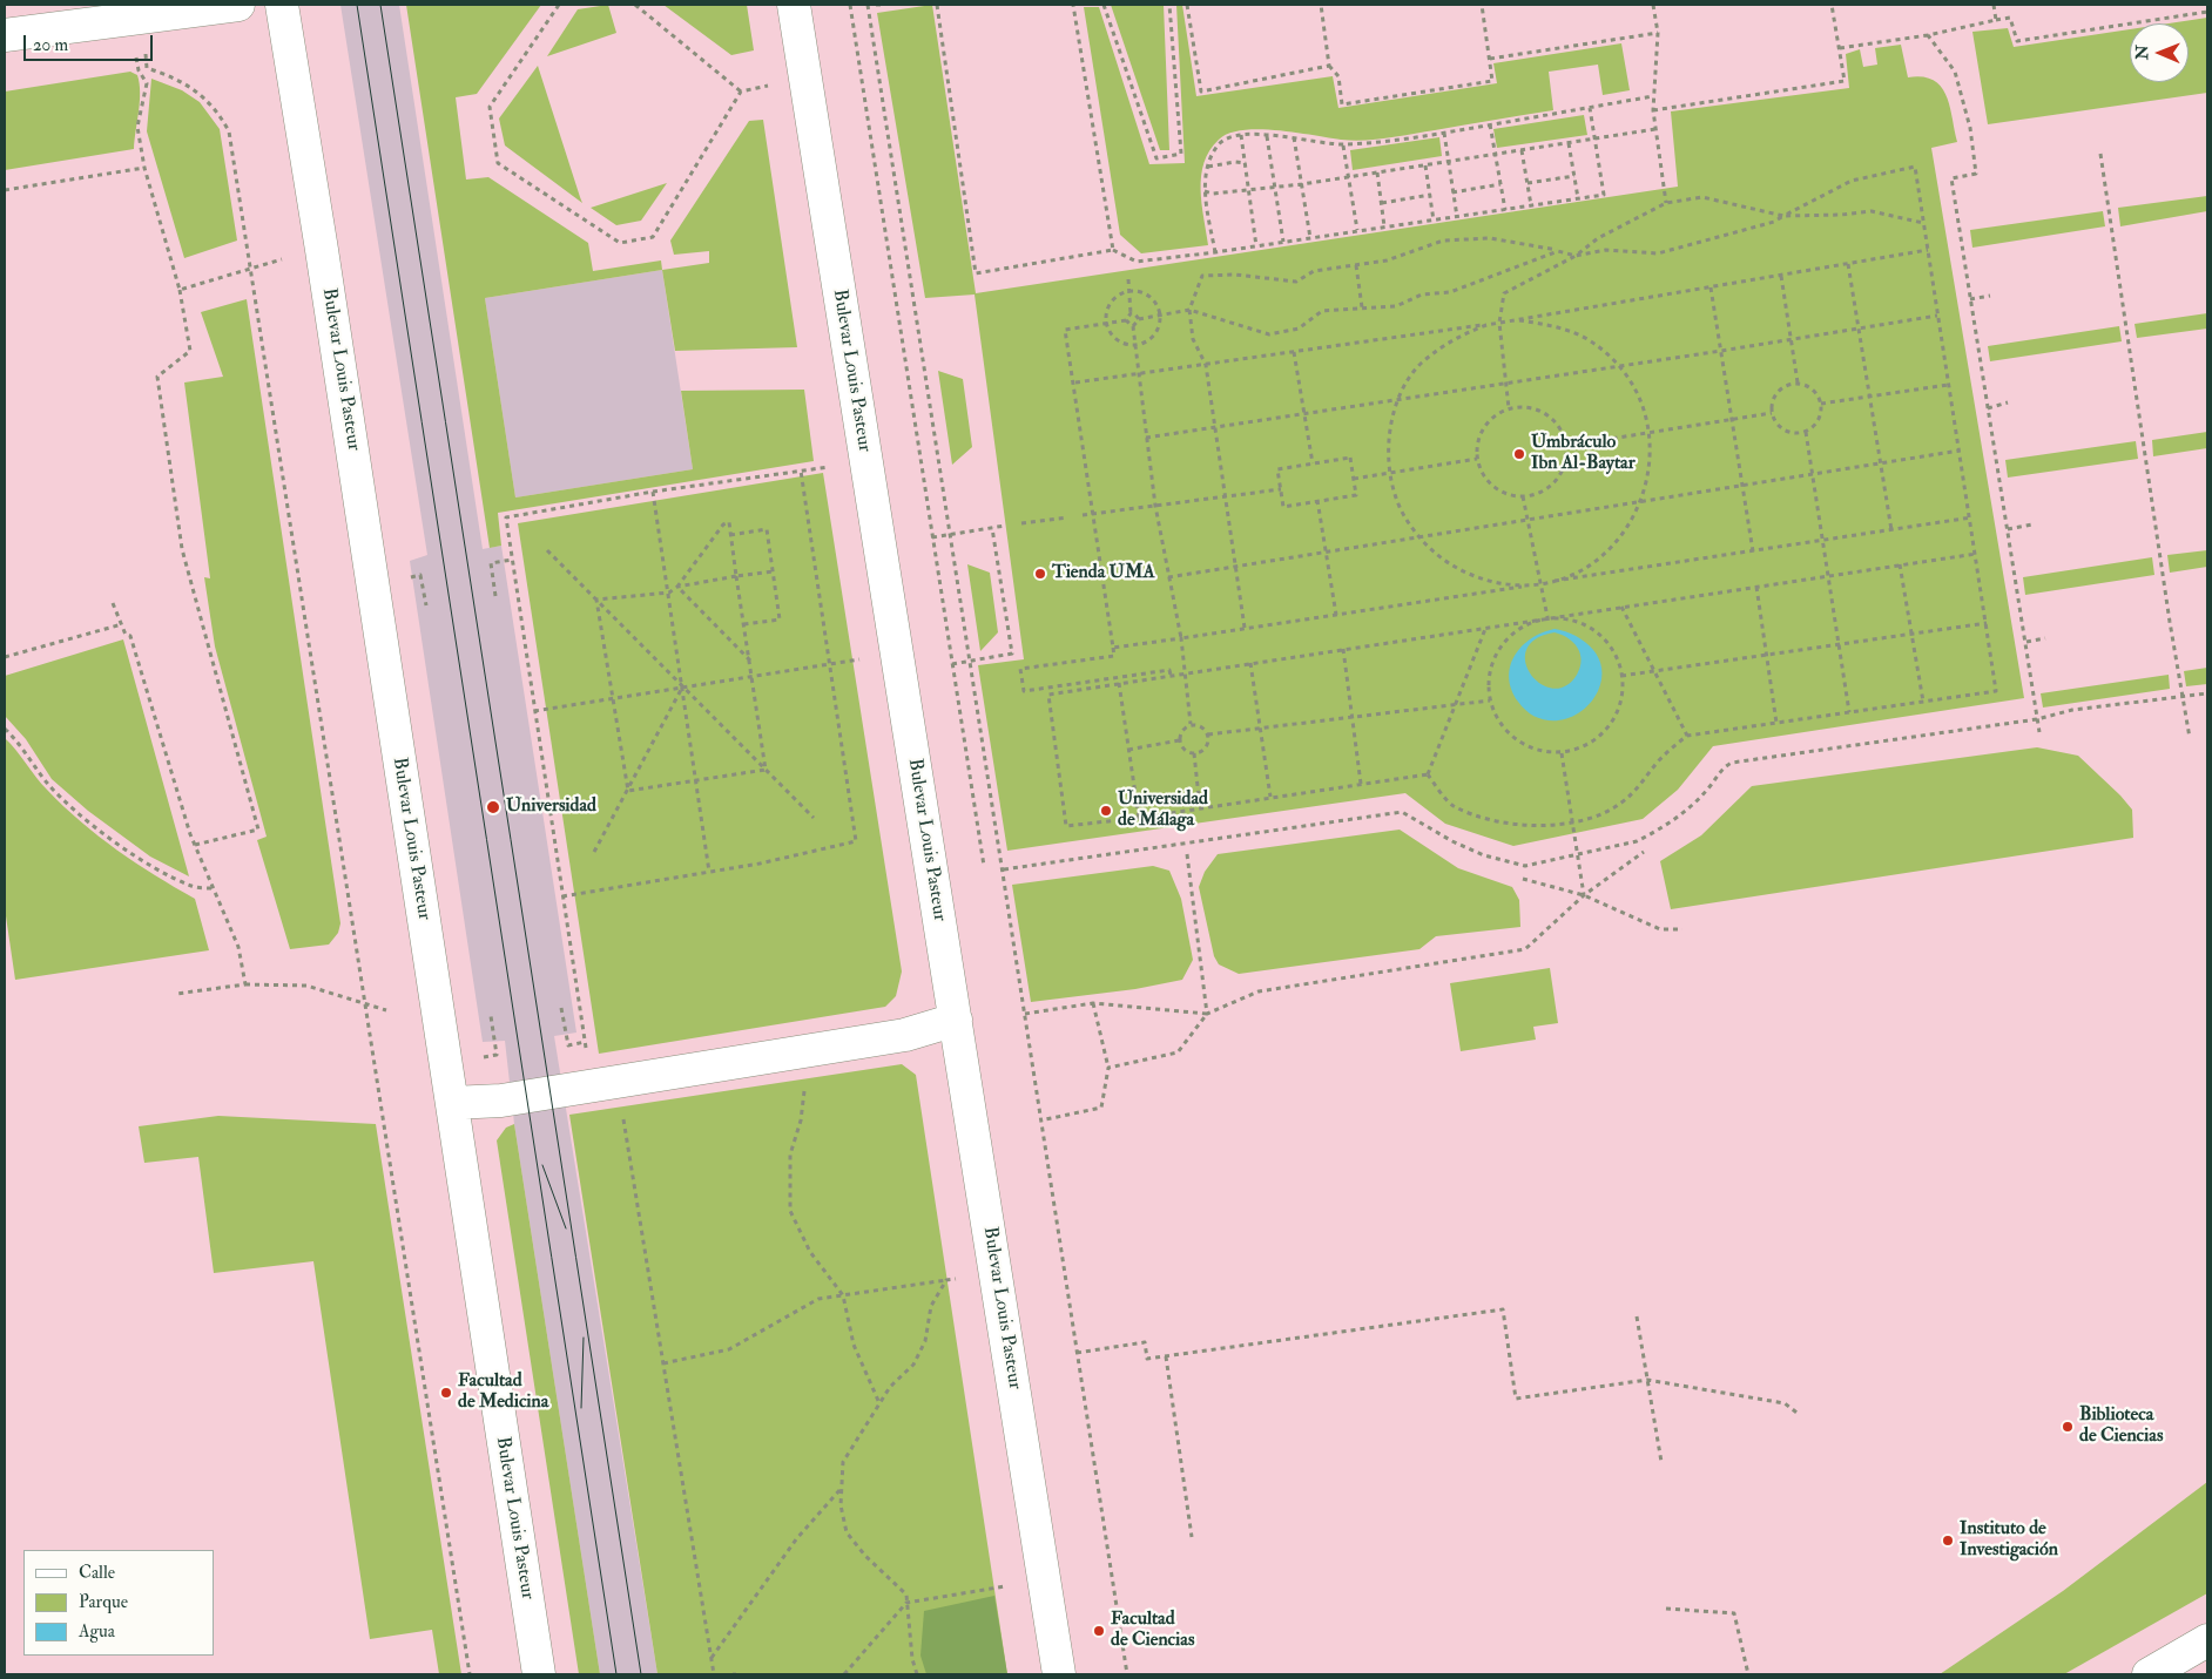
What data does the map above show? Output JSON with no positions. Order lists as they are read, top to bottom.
{
  "streets": {
    "street": ["Bulevar Louis Pasteur"]
  },
  "places": [
    "Umbráculo Ibn Al-Baytar",
    "Tienda UMA",
    "Universidad",
    "Universidad de Málaga",
    "Facultad de Medicina",
    "Biblioteca de Ciencias",
    "Instituto de Investigación",
    "Facultad de Ciencias"
  ],
  "legend": ["Calle", "Parque", "Agua"],
  "scale_bar": "20 m",
  "north": "left"
}
